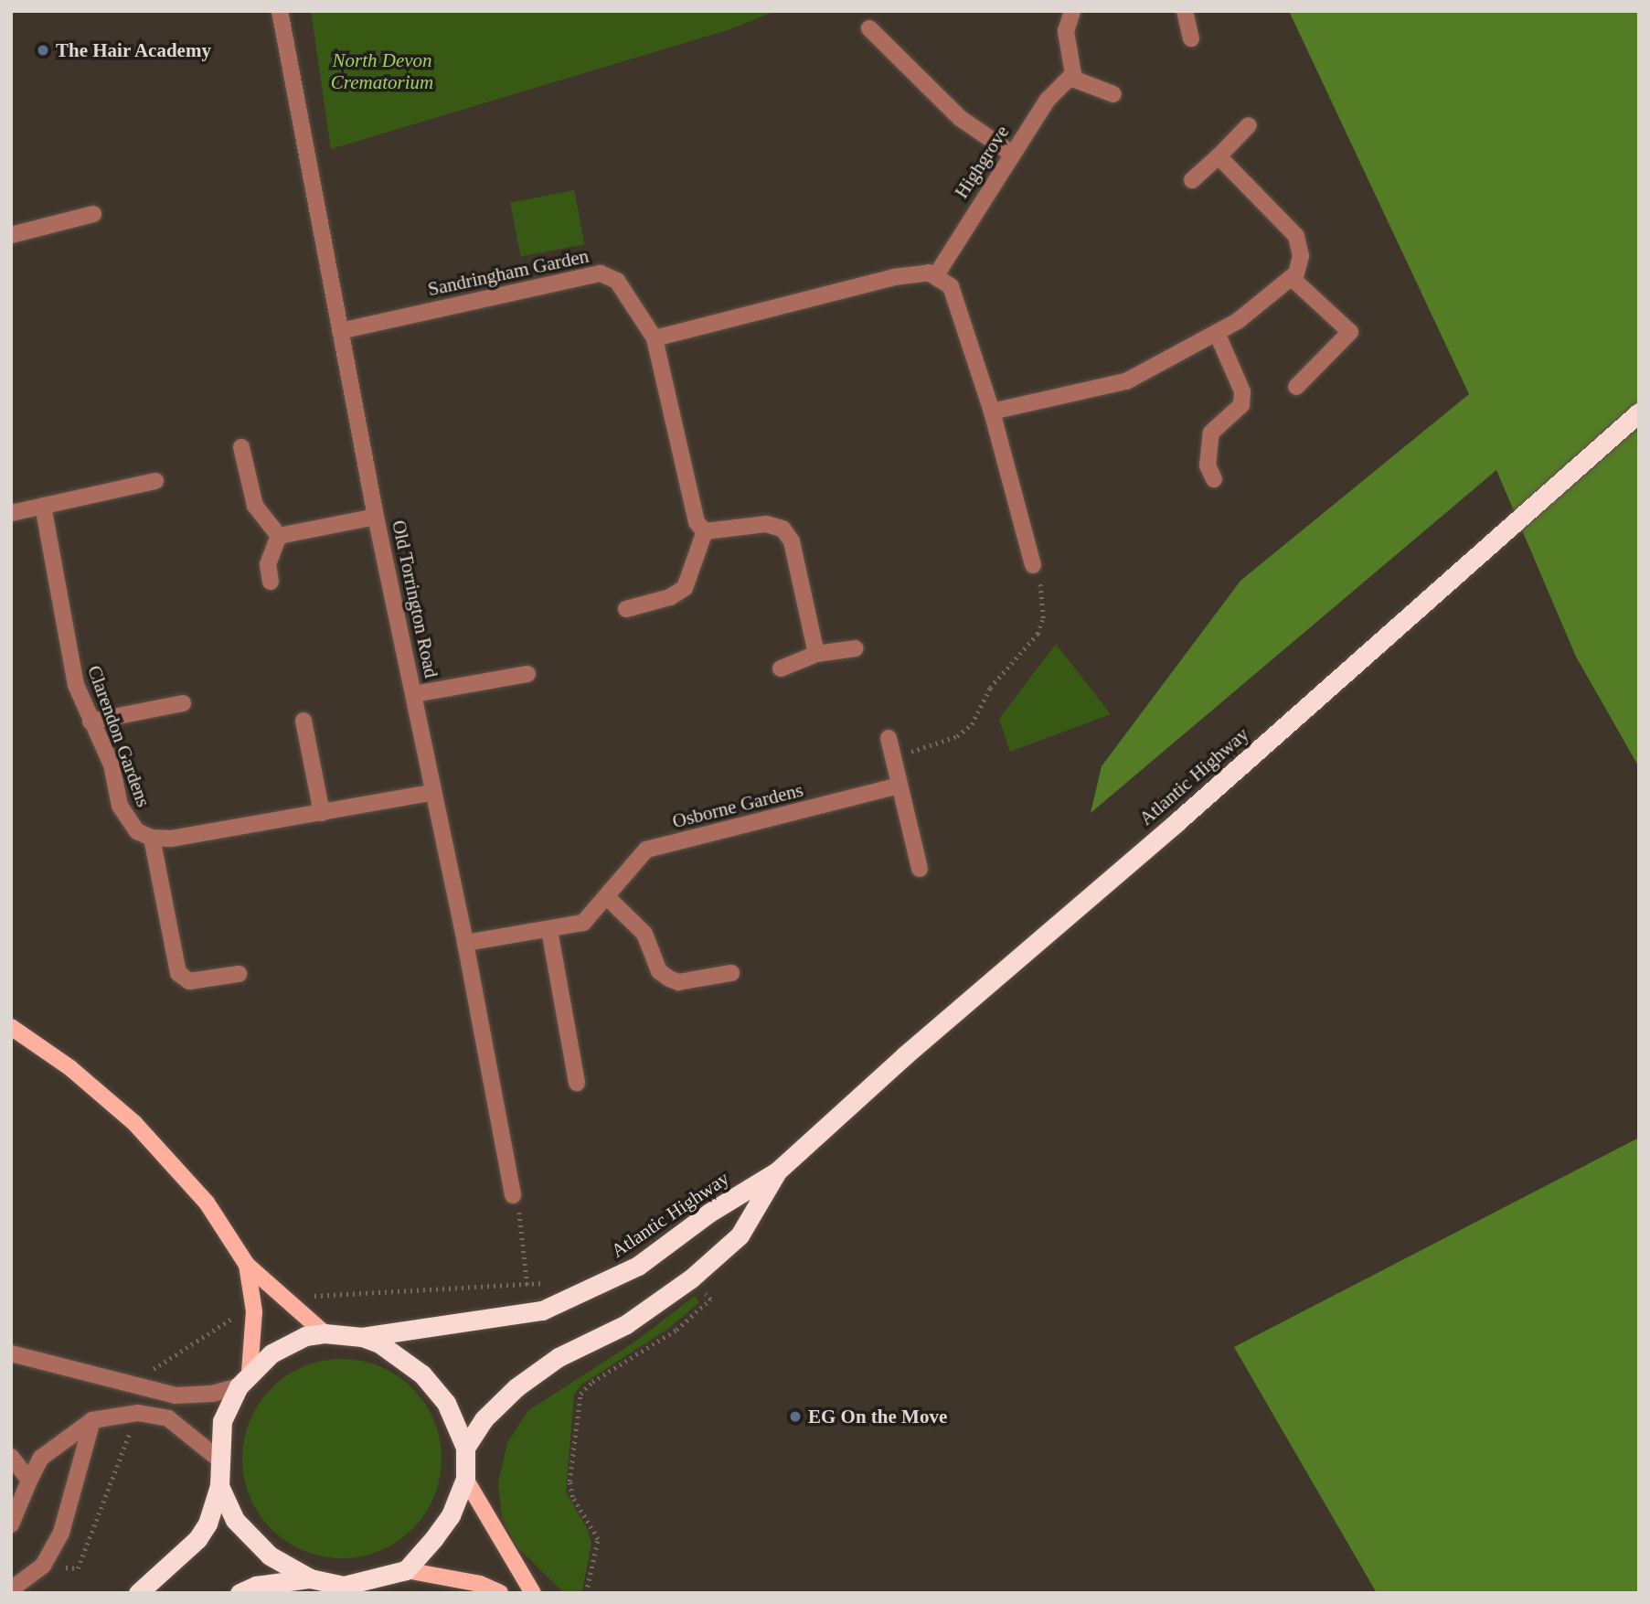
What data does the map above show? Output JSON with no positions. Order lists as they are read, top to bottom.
{
  "streets": {
    "highway": ["Atlantic Highway"],
    "street": [
      "Highgrove",
      "Sandringham Garden",
      "Old Torrington Road",
      "Clarendon Gardens",
      "Osborne Gardens"
    ]
  },
  "crossings": [
    ["Sandringham Garden", "Old Torrington Road"],
    ["Old Torrington Road", "Osborne Gardens"]
  ],
  "parks": ["North Devon Crematorium"],
  "places": ["The Hair Academy", "EG On the Move"]
}
